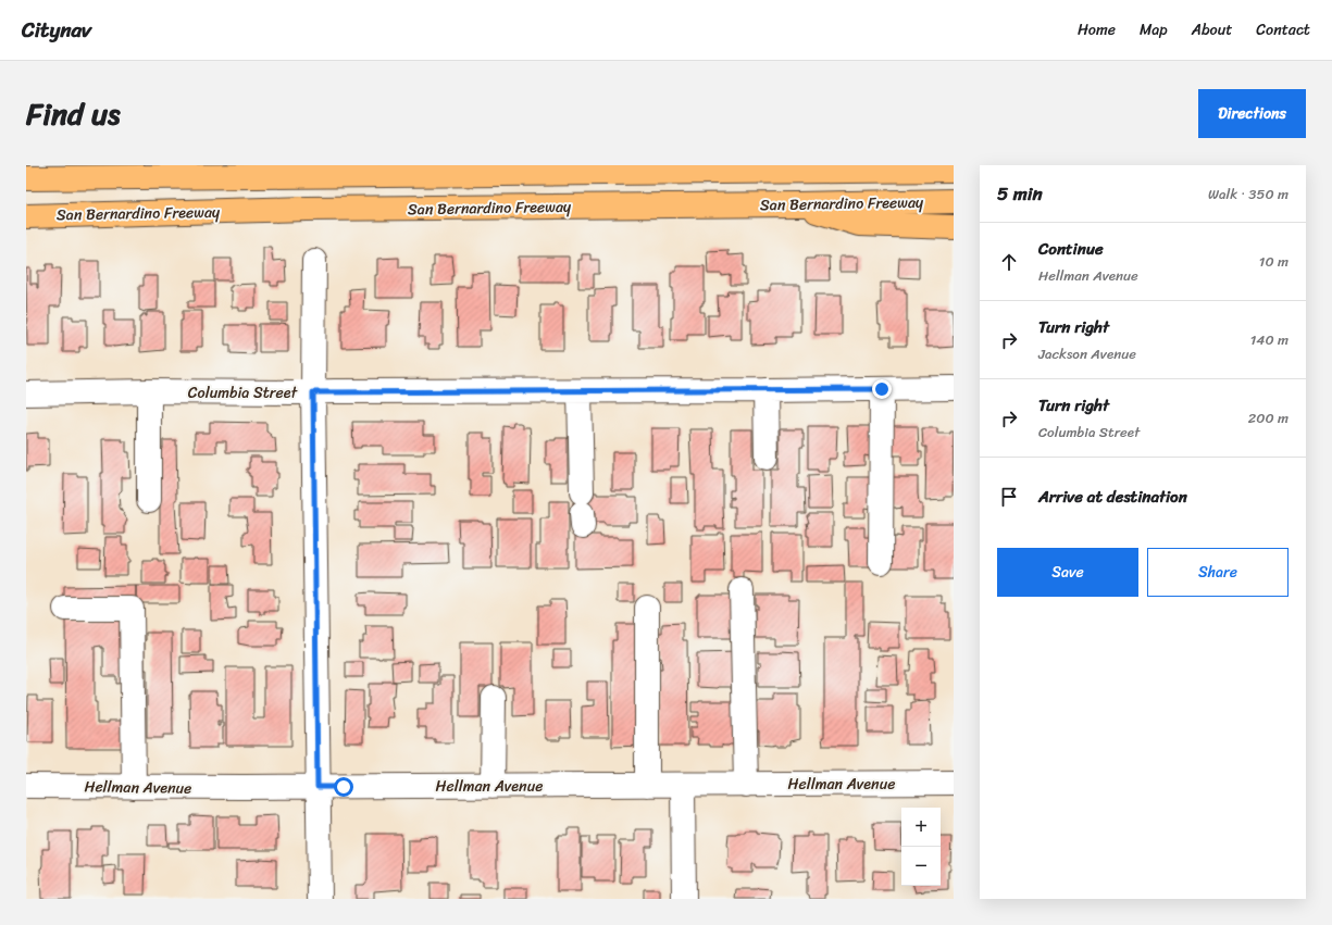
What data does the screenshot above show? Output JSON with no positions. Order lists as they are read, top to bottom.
{
  "streets": {
    "highway": ["San Bernardino Freeway"],
    "street": ["Columbia Street", "Hellman Avenue"]
  },
  "page": {
    "header": "Citynav",
    "nav": [
      "Home",
      "Map",
      "About",
      "Contact"
    ],
    "title": "Find us",
    "buttons": [
      "Directions",
      ["Save", "Share"]
    ],
    "heading": ["5 min", "Walk · 350 m"],
    "list": [
      ["Continue", "Hellman Avenue", "10 m"],
      ["Turn right", "Jackson Avenue", "140 m"],
      ["Turn right", "Columbia Street", "200 m"],
      "Arrive at destination"
    ],
    "map_buttons": ["+", "−"]
  }
}
